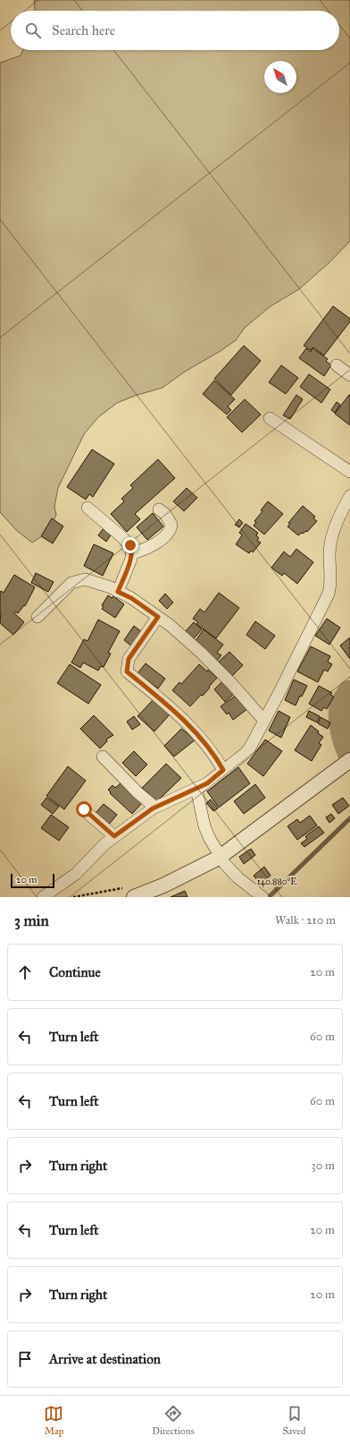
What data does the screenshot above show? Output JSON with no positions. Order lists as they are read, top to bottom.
{
  "scale_bar": "20 m",
  "north": "top left",
  "page": {
    "search": "Search here",
    "scale": "20 m",
    "heading": ["3 min", "Walk · 210 m"],
    "list": [
      ["Continue", "20 m"],
      ["Turn left", "60 m"],
      ["Turn left", "60 m"],
      ["Turn right", "30 m"],
      ["Turn left", "20 m"],
      ["Turn right", "20 m"],
      "Arrive at destination"
    ],
    "nav": ["Map", "Directions", "Saved"]
  },
  "coordinates": ["140.880°E"]
}
